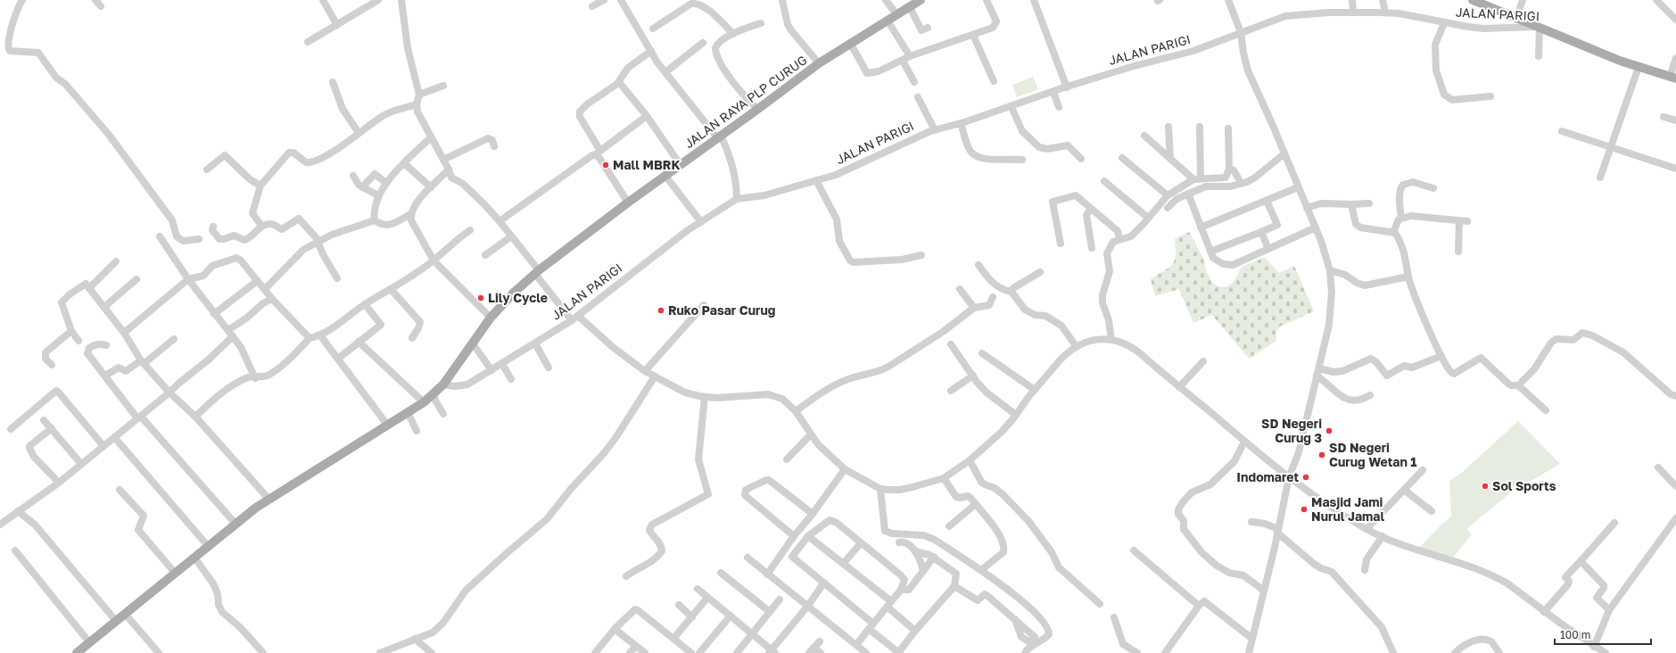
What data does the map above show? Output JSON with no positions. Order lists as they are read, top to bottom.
{
  "streets": {
    "main road": ["JALAN PARIGI", "JALAN RAYA PLP CURUG"]
  },
  "crossings": [
    ["JALAN PARIGI", "JALAN RAYA PLP CURUG"]
  ],
  "places": [
    "Mall MBRK",
    "Lily Cycle",
    "Ruko Pasar Curug",
    "SD Negeri Curug 3",
    "SD Negeri Curug Wetan 1",
    "Indomaret",
    "Sol Sports",
    "Masjid Jami Nurul Jamal"
  ],
  "scale_bar": "100 m"
}
